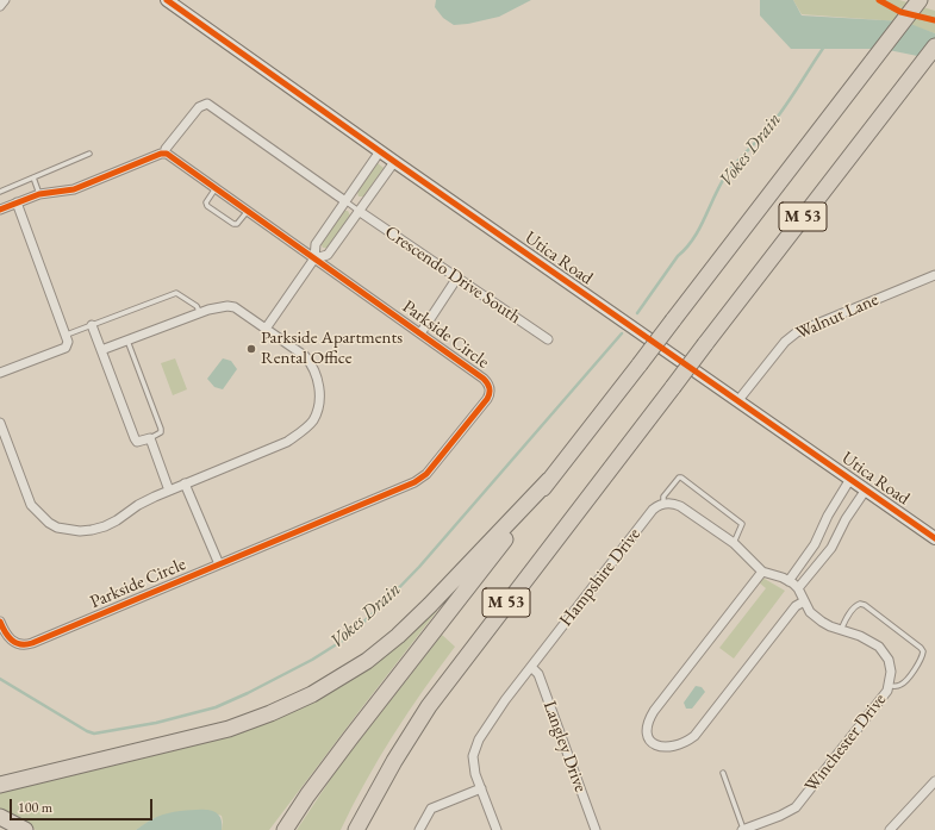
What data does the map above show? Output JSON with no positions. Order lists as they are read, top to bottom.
{
  "streets": {
    "highway": ["M 53"],
    "street": [
      "Utica Road",
      "Crescendo Drive South",
      "Walnut Lane",
      "Parkside Circle",
      "Hampshire Drive",
      "Winchester Drive",
      "Langley Drive"
    ]
  },
  "crossings": [
    ["Utica Road", "Walnut Lane"],
    ["Hampshire Drive", "Langley Drive"]
  ],
  "water": ["Vokes Drain"],
  "places": ["Parkside Apartments Rental Office"],
  "scale_bar": "100 m"
}
